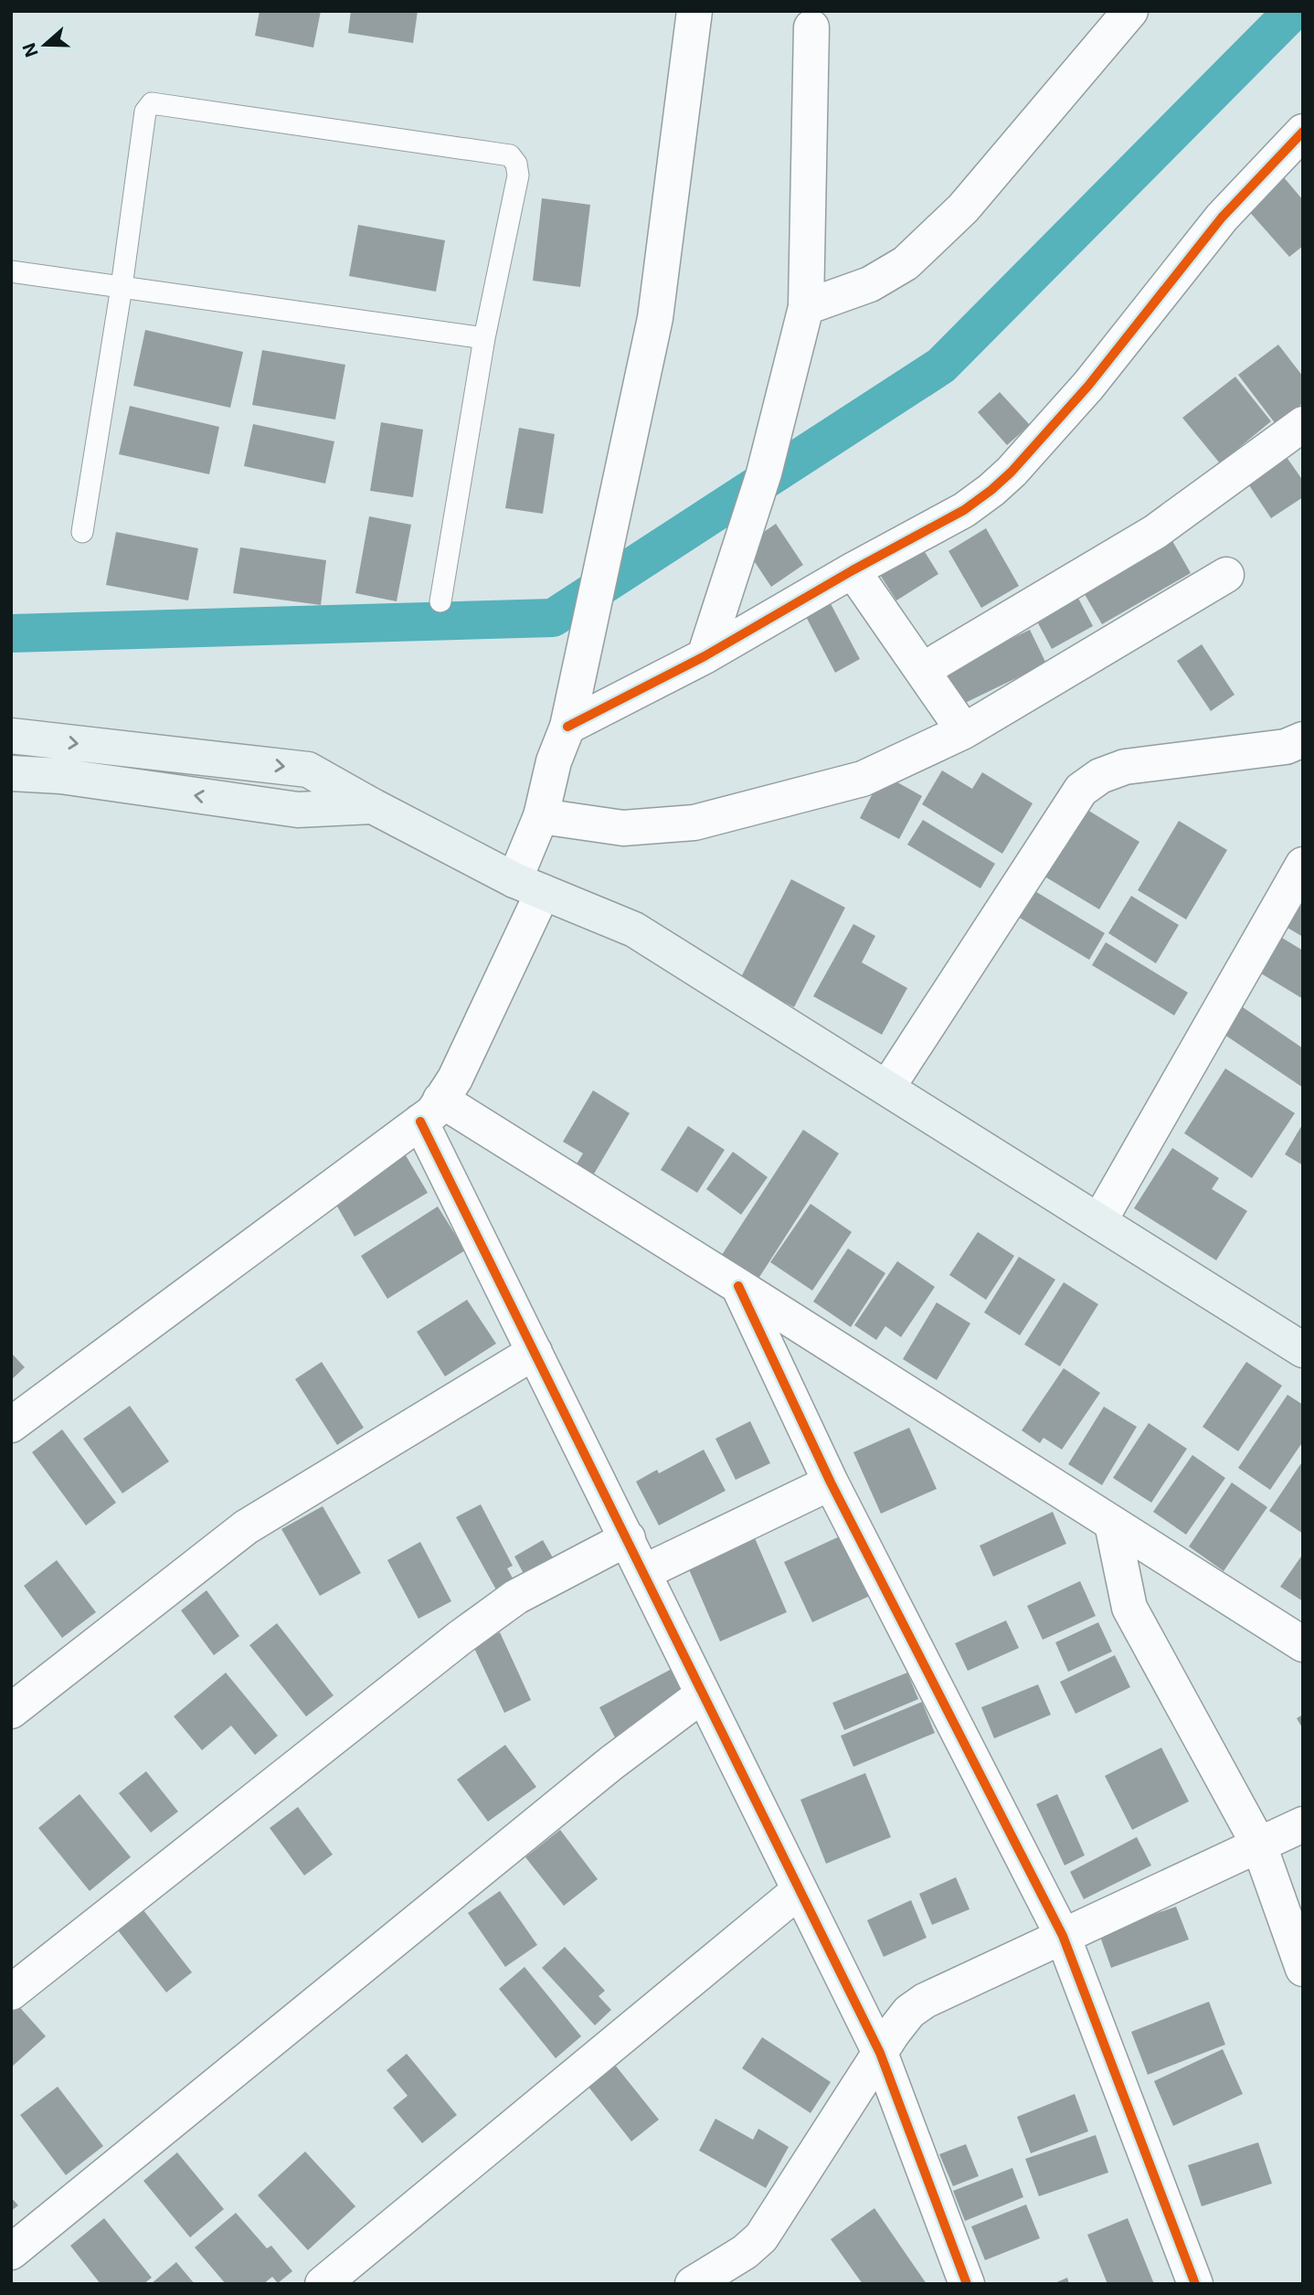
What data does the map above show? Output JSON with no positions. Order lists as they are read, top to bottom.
{
  "north": "left"
}
